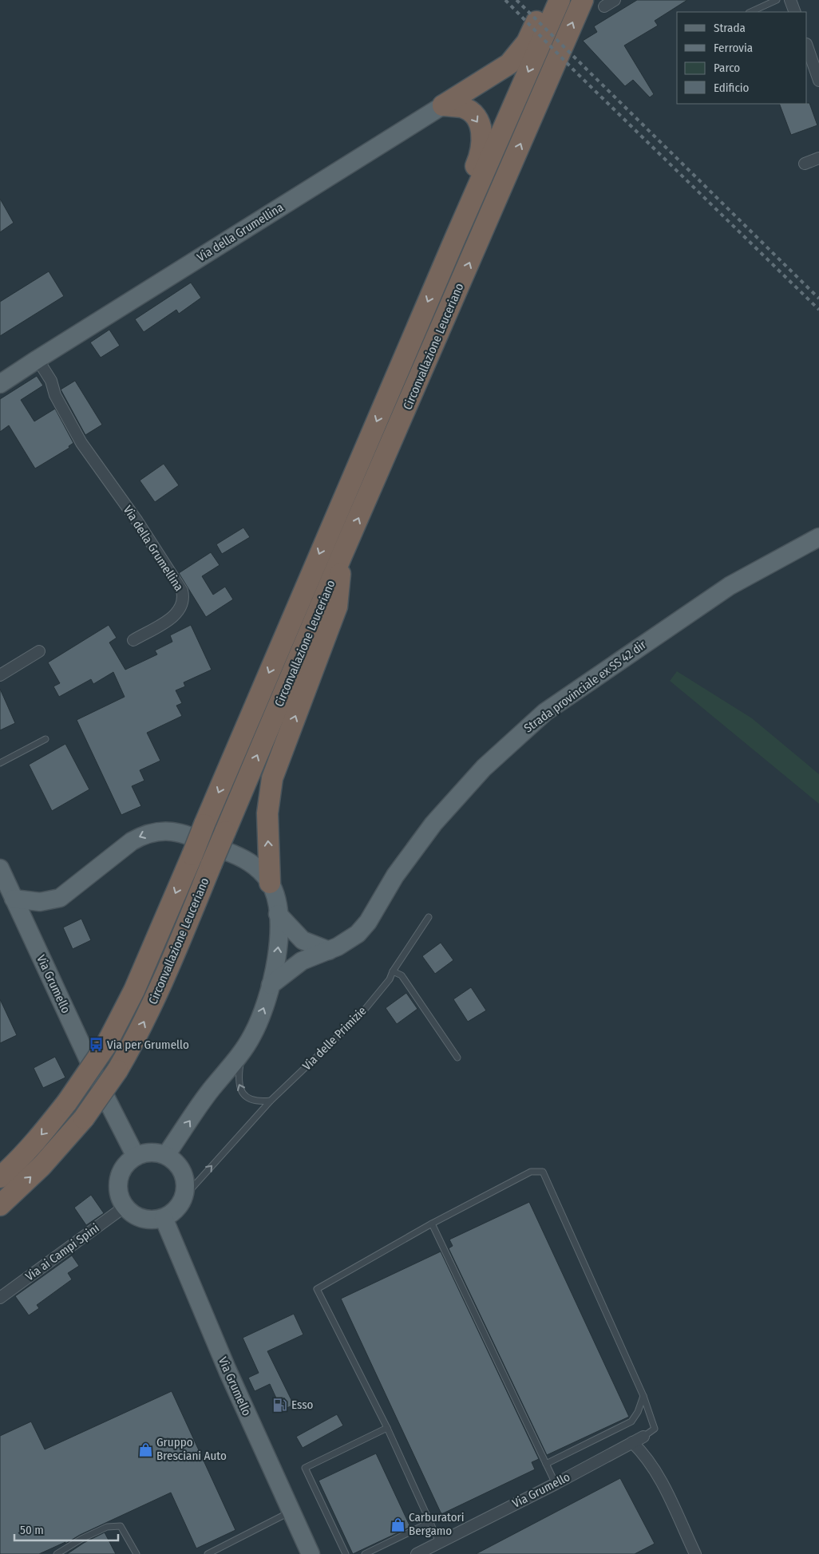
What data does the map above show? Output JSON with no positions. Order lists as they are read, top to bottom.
{
  "streets": {
    "highway": ["Circonvallazione Leuceriano"],
    "main road": ["Via della Grumellina", "Strada provinciale ex SS 42 dir", "Via Grumello"],
    "street": ["Via ai Campi Spini"],
    "lane": ["Via delle Primizie"]
  },
  "crossings": [
    ["Via Grumello", "Via delle Primizie"],
    ["Via Grumello", "Via ai Campi Spini"],
    ["Via delle Primizie", "Via ai Campi Spini"]
  ],
  "places": {
    "bus stop": ["Via per Grumello"],
    "fuel station": ["Esso"],
    "shop": ["Gruppo Bresciani Auto", "Carburatori Bergamo"]
  },
  "legend": [
    "Strada",
    "Ferrovia",
    "Parco",
    "Edificio"
  ],
  "scale_bar": "50 m"
}
